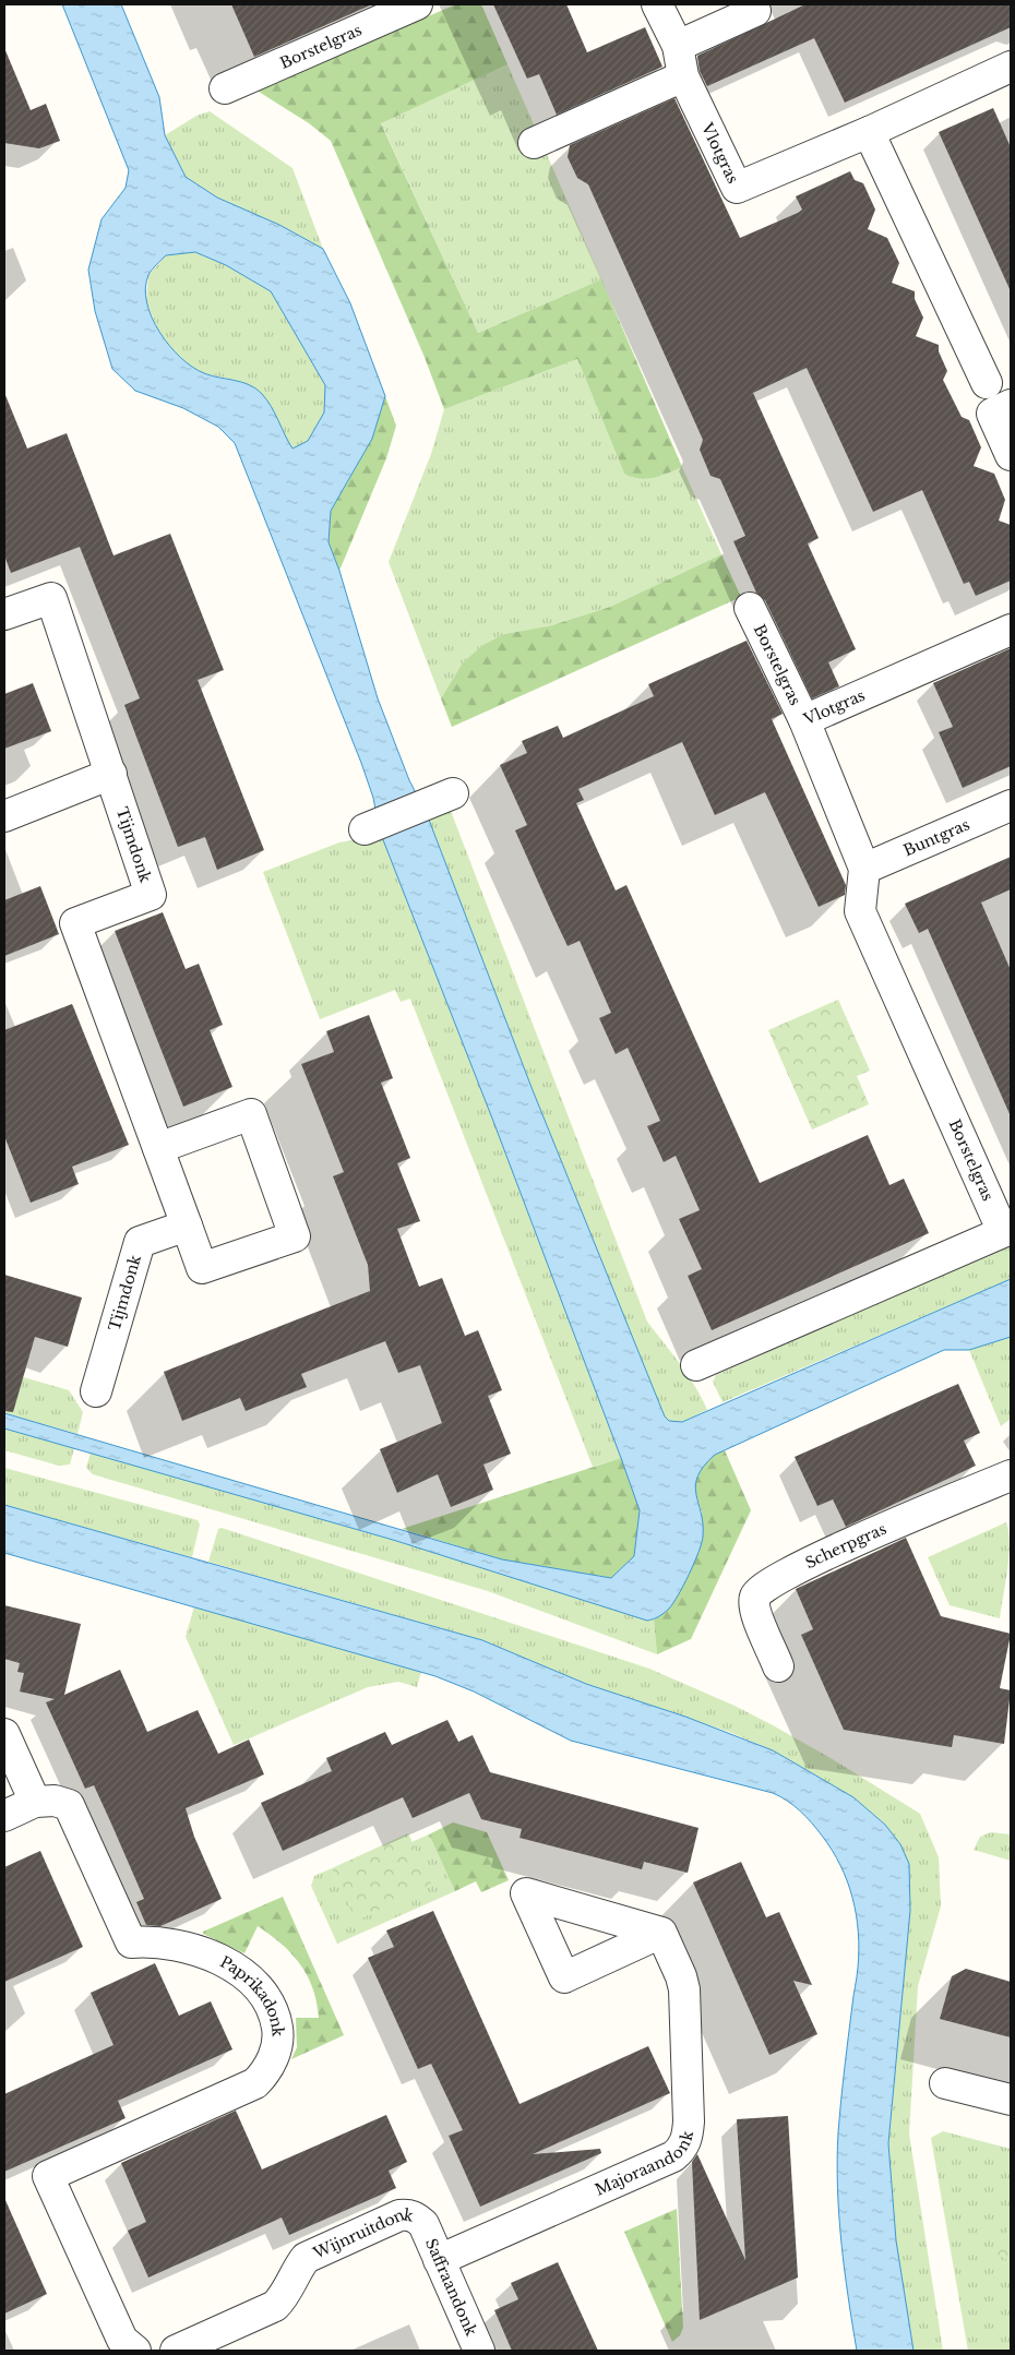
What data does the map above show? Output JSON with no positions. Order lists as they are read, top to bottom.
{
  "streets": {
    "street": [
      "Borstelgras",
      "Vlotgras",
      "Buntgras",
      "Tijmdonk",
      "Scherpgras",
      "Paprikadonk",
      "Majoraandonk",
      "Wijnruitdonk",
      "Saffraandonk"
    ]
  },
  "crossings": [
    ["Borstelgras", "Vlotgras"],
    ["Borstelgras", "Buntgras"],
    ["Vlotgras", "Buntgras"],
    ["Majoraandonk", "Saffraandonk"],
    ["Wijnruitdonk", "Saffraandonk"]
  ]
}
